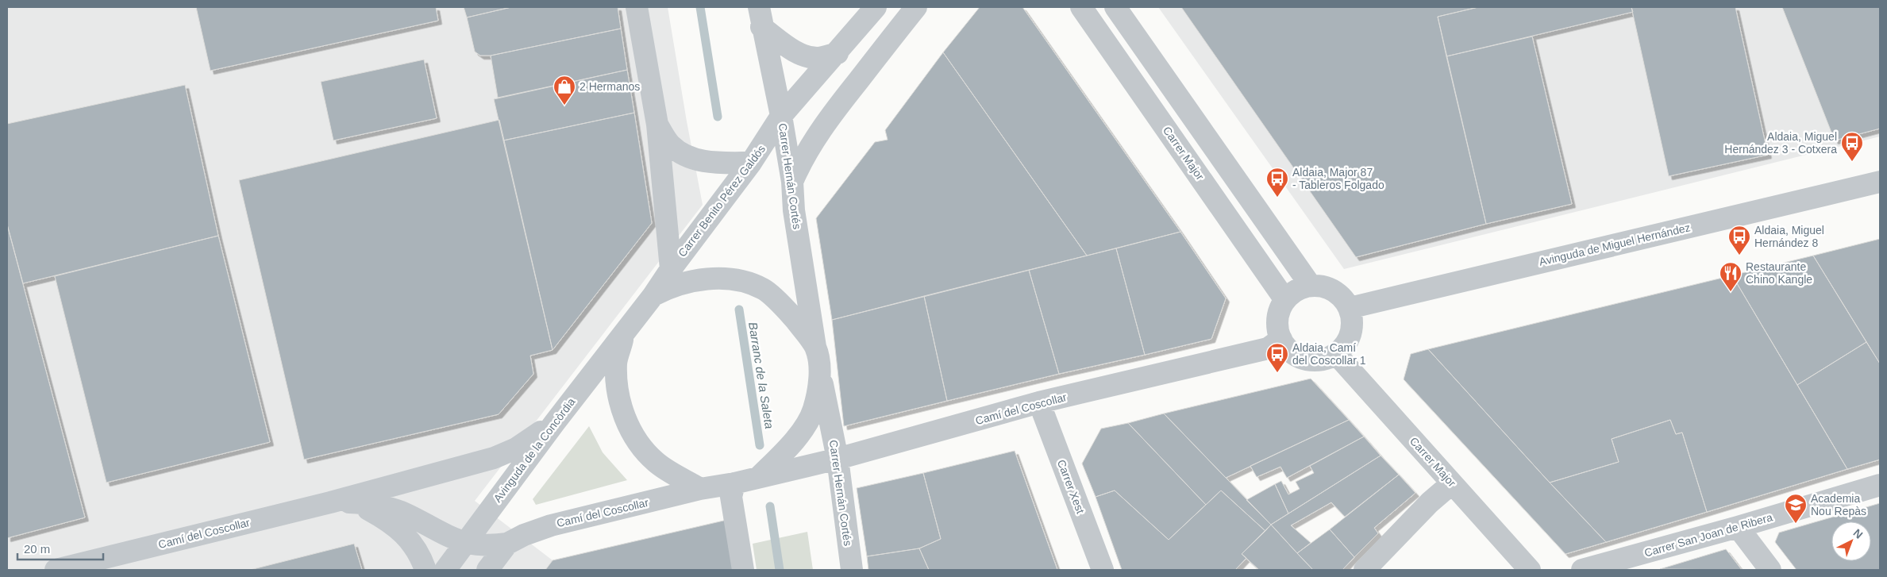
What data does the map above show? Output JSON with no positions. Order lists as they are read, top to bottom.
{
  "streets": {
    "street": [
      "Carrer Major",
      "Carrer Hernán Cortés",
      "Carrer Benito Pérez Galdós",
      "Avinguda de Miguel Hernández",
      "Camí del Coscollar",
      "Avinguda de la Concòrdia",
      "Carrer Xest",
      "Carrer San Joan de Ribera"
    ]
  },
  "crossings": [
    ["Carrer Major", "Avinguda de Miguel Hernández"],
    ["Carrer Major", "Camí del Coscollar"],
    ["Carrer Hernán Cortés", "Carrer Benito Pérez Galdós"],
    ["Carrer Hernán Cortés", "Camí del Coscollar"],
    ["Carrer Benito Pérez Galdós", "Camí del Coscollar"],
    ["Avinguda de Miguel Hernández", "Camí del Coscollar"],
    ["Camí del Coscollar", "Avinguda de la Concòrdia"],
    ["Camí del Coscollar", "Carrer Xest"]
  ],
  "water": ["Barranc de la Saleta"],
  "places": {
    "shop": ["2 Hermanos"],
    "bus stop": [
      "Aldaia, Miguel Hernández 3 - Cotxera",
      "Aldaia, Major 87 - Tableros Folgado",
      "Aldaia, Miguel Hernández 8",
      "Aldaia, Camí del Coscollar 1"
    ],
    "restaurant": ["Restaurante Chino Kangle"],
    "school or university": ["Academia Nou Repàs"]
  },
  "scale_bar": "20 m",
  "north": "top right"
}
